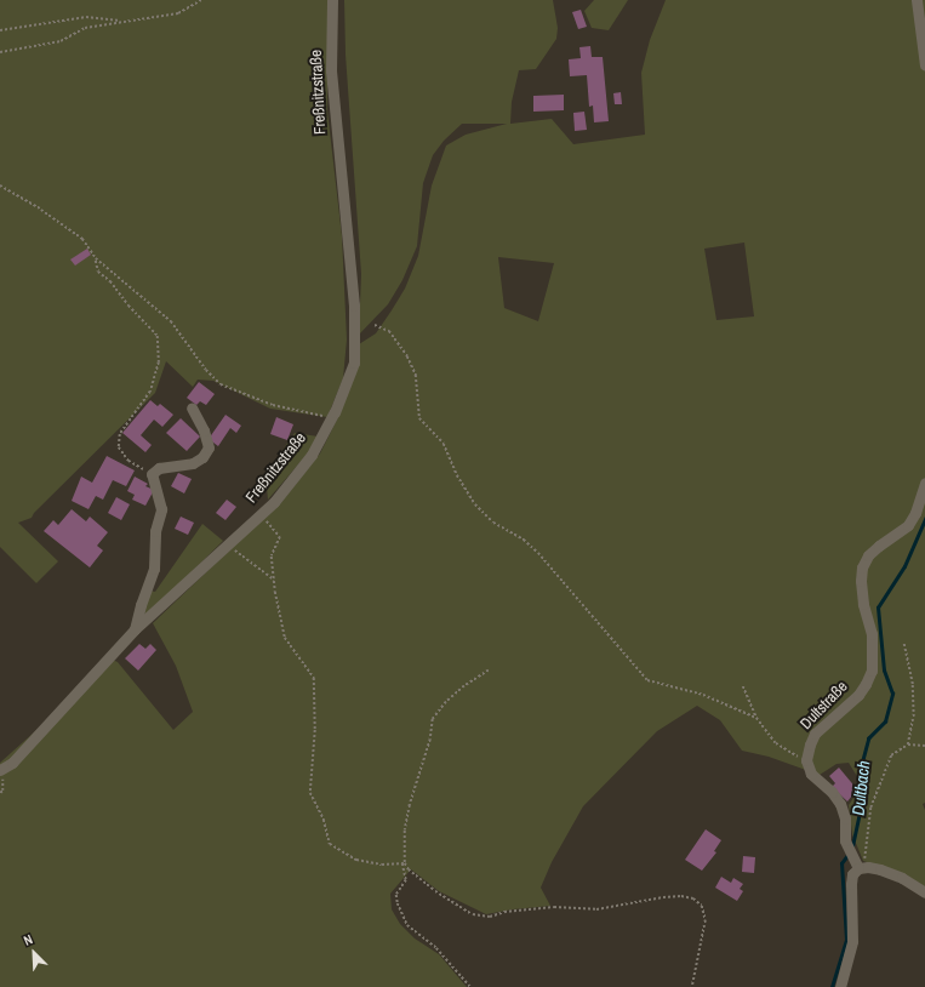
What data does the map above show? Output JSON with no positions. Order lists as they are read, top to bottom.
{
  "streets": {
    "street": ["Freßnitzstraße", "Dultstraße"]
  },
  "water": ["Dultbach"],
  "north": "top left"
}
